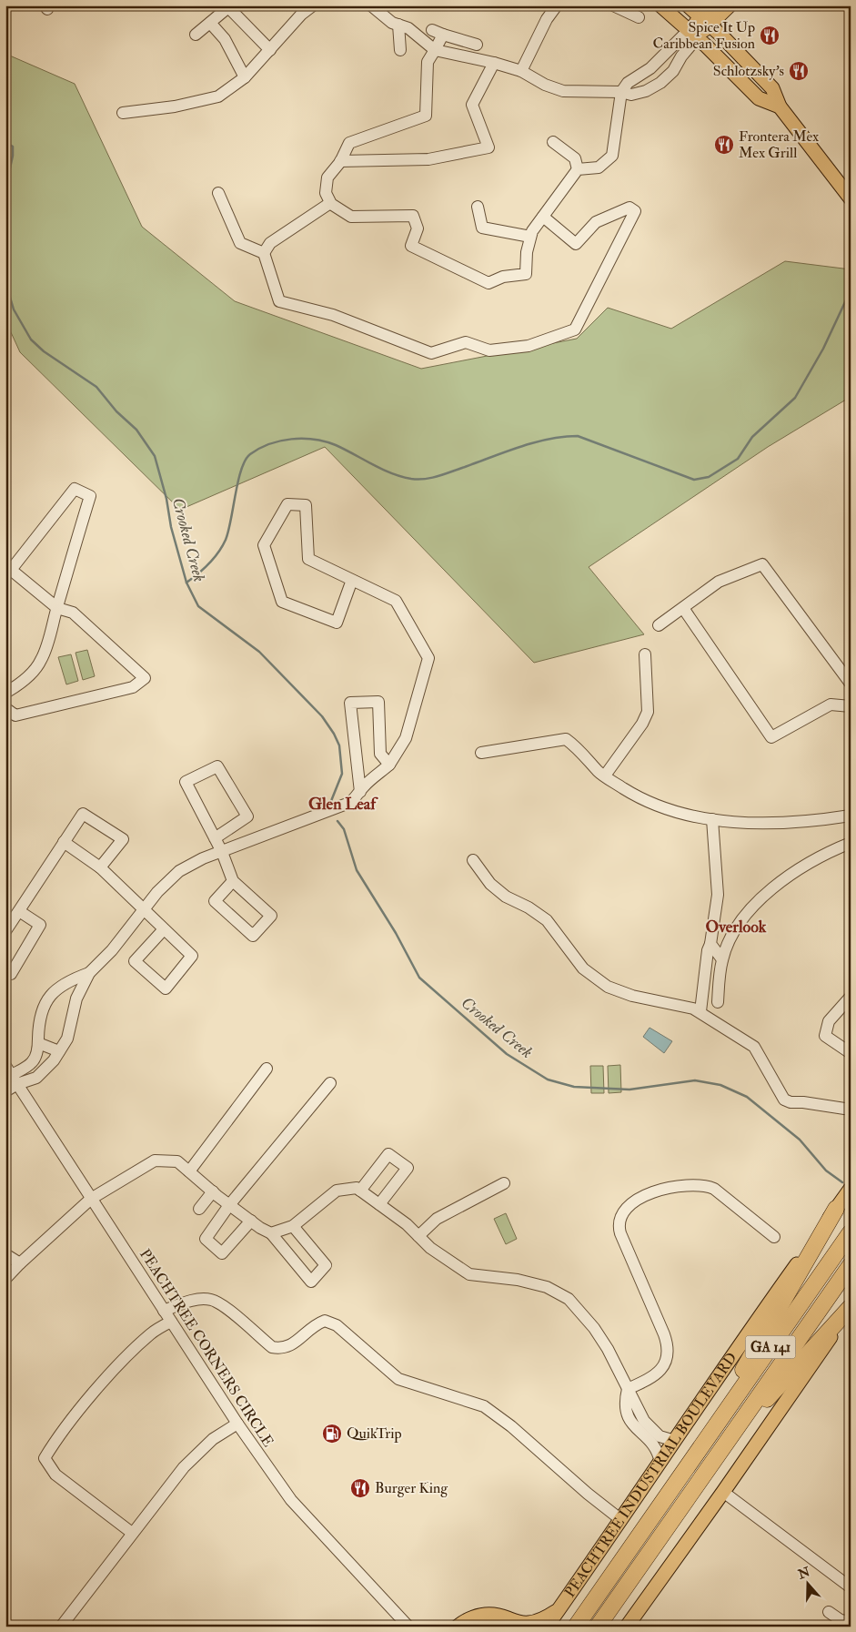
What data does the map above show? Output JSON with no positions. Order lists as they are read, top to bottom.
{
  "streets": {
    "highway": ["GA 141", "PEACHTREE INDUSTRIAL BOULEVARD"],
    "street": ["PEACHTREE CORNERS CIRCLE"]
  },
  "districts": ["Glen Leaf", "Overlook"],
  "water": ["Crooked Creek"],
  "places": {
    "restaurant": [
      "Spice It Up Caribbean Fusion",
      "Schlotzsky's",
      "Frontera Mex Mex Grill",
      "Burger King"
    ],
    "fuel station": ["QuikTrip"]
  },
  "north": "top"
}
